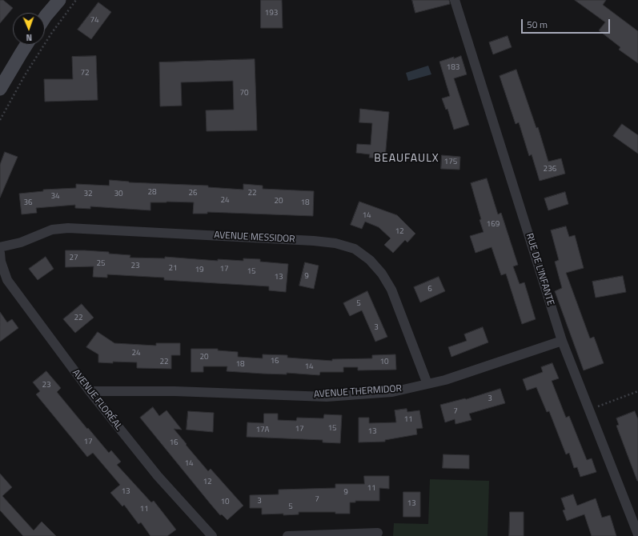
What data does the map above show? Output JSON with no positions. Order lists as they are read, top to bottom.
{
  "streets": {
    "street": [
      "AVENUE MESSIDOR",
      "RUE DE L'INFANTE",
      "AVENUE THERMIDOR",
      "AVENUE FLORÉAL"
    ]
  },
  "crossings": [
    ["AVENUE MESSIDOR", "AVENUE THERMIDOR"],
    ["RUE DE L'INFANTE", "AVENUE THERMIDOR"],
    ["AVENUE THERMIDOR", "AVENUE FLORÉAL"]
  ],
  "districts": ["BEAUFAULX"],
  "house_numbers": [
    "193",
    "74",
    "183",
    "72",
    "70",
    "175",
    "236",
    "28",
    "26",
    "22",
    "32",
    "30",
    "34",
    "24",
    "20",
    "36",
    "18",
    "14",
    "169",
    "12",
    "27",
    "25",
    "23",
    "21",
    "17",
    "19",
    "15",
    "9",
    "13",
    "6",
    "5",
    "22",
    "3",
    "24",
    "20",
    "16",
    "22",
    "10",
    "18",
    "14",
    "23",
    "3",
    "7",
    "11",
    "15",
    "17",
    "17A",
    "13",
    "17",
    "16",
    "14",
    "12",
    "11",
    "13",
    "9",
    "7",
    "3",
    "10",
    "13",
    "5",
    "11"
  ],
  "scale_bar": "50 m",
  "north": "bottom"
}
